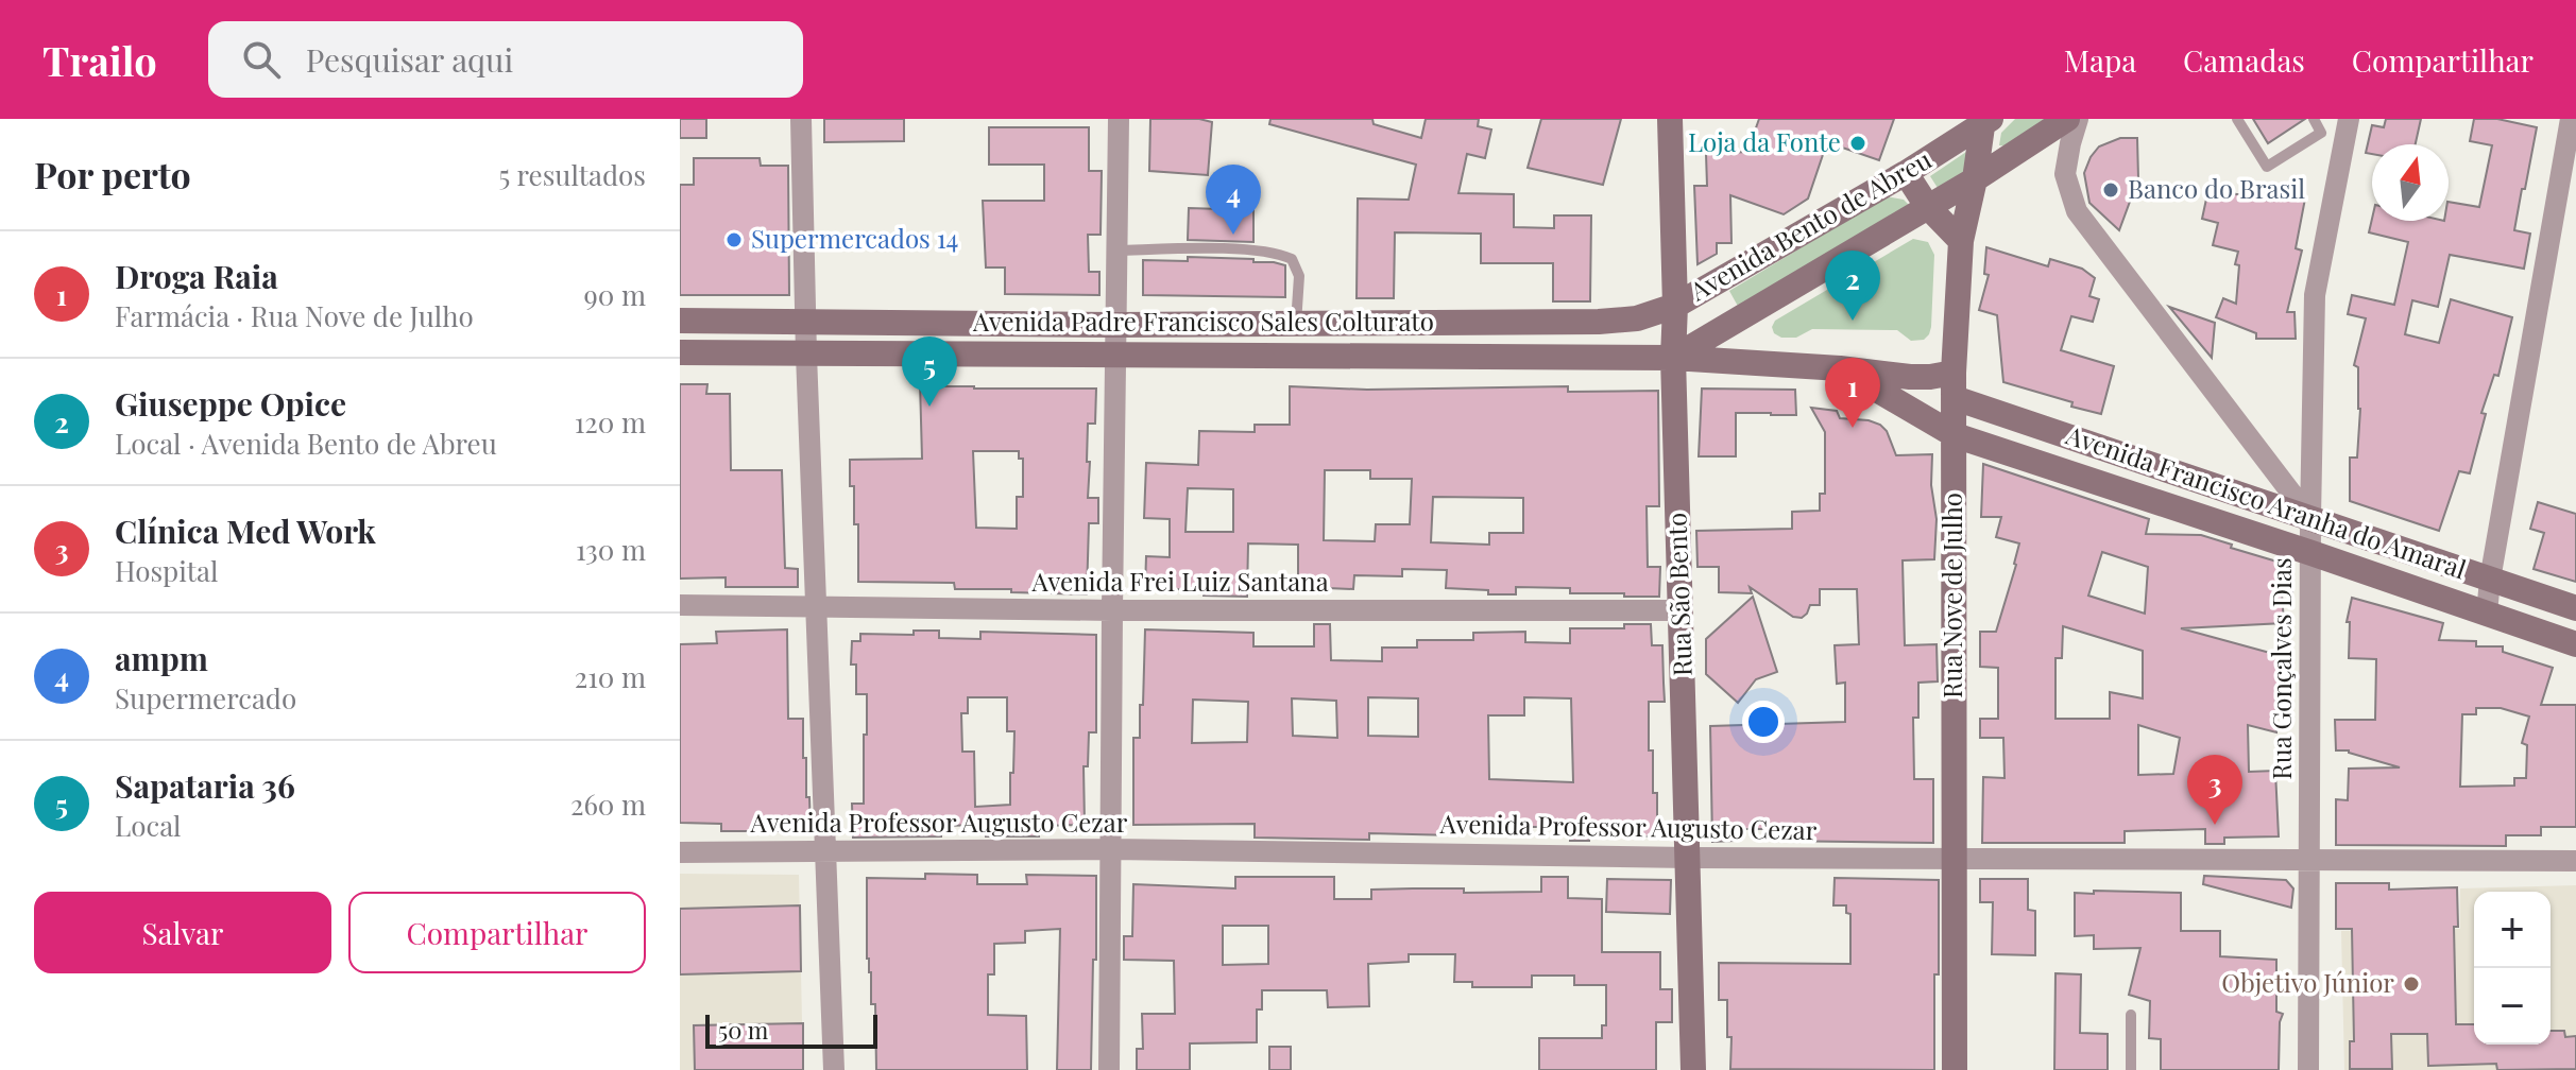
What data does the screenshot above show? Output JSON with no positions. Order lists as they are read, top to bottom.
{
  "streets": {
    "street": [
      "Avenida Bento de Abreu",
      "Avenida Padre Francisco Sales Colturato",
      "Avenida Francisco Aranha do Amaral",
      "Avenida Frei Luiz Santana",
      "Rua São Bento",
      "Rua Nove de Julho",
      "Rua Gonçalves Dias",
      "Avenida Professor Augusto Cezar"
    ]
  },
  "crossings": [
    ["Avenida Bento de Abreu", "Avenida Padre Francisco Sales Colturato"],
    ["Avenida Bento de Abreu", "Rua São Bento"],
    ["Avenida Bento de Abreu", "Rua Nove de Julho"],
    ["Avenida Padre Francisco Sales Colturato", "Avenida Francisco Aranha do Amaral"],
    ["Avenida Padre Francisco Sales Colturato", "Rua São Bento"],
    ["Avenida Padre Francisco Sales Colturato", "Rua Nove de Julho"],
    ["Avenida Francisco Aranha do Amaral", "Rua Nove de Julho"],
    ["Avenida Francisco Aranha do Amaral", "Rua Gonçalves Dias"],
    ["Avenida Frei Luiz Santana", "Rua São Bento"],
    ["Rua São Bento", "Avenida Professor Augusto Cezar"],
    ["Rua Nove de Julho", "Avenida Professor Augusto Cezar"],
    ["Rua Gonçalves Dias", "Avenida Professor Augusto Cezar"]
  ],
  "places": [
    "Loja da Fonte",
    "Banco do Brasil",
    "Supermercados 14",
    "Objetivo Júnior"
  ],
  "scale_bar": "50 m",
  "north": "top",
  "page": {
    "header": "Trailo",
    "search": "Pesquisar aqui",
    "nav": ["Mapa", "Camadas", "Compartilhar"],
    "heading": ["Por perto", "5 resultados"],
    "pins": [
      "4",
      "2",
      "5",
      "1",
      "3"
    ],
    "list": [
      {
        "mark": "1",
        "name": "Droga Raia",
        "note": "Farmácia · Rua Nove de Julho",
        "value": "90 m"
      },
      {
        "mark": "2",
        "name": "Giuseppe Opice",
        "note": "Local · Avenida Bento de Abreu",
        "value": "120 m"
      },
      {
        "mark": "3",
        "name": "Clínica Med Work",
        "note": "Hospital",
        "value": "130 m"
      },
      {
        "mark": "4",
        "name": "ampm",
        "note": "Supermercado",
        "value": "210 m"
      },
      {
        "mark": "5",
        "name": "Sapataria 36",
        "note": "Local",
        "value": "260 m"
      }
    ],
    "buttons": ["Salvar", "Compartilhar"],
    "map_buttons": ["+", "−"],
    "scale": "50 m"
  }
}
